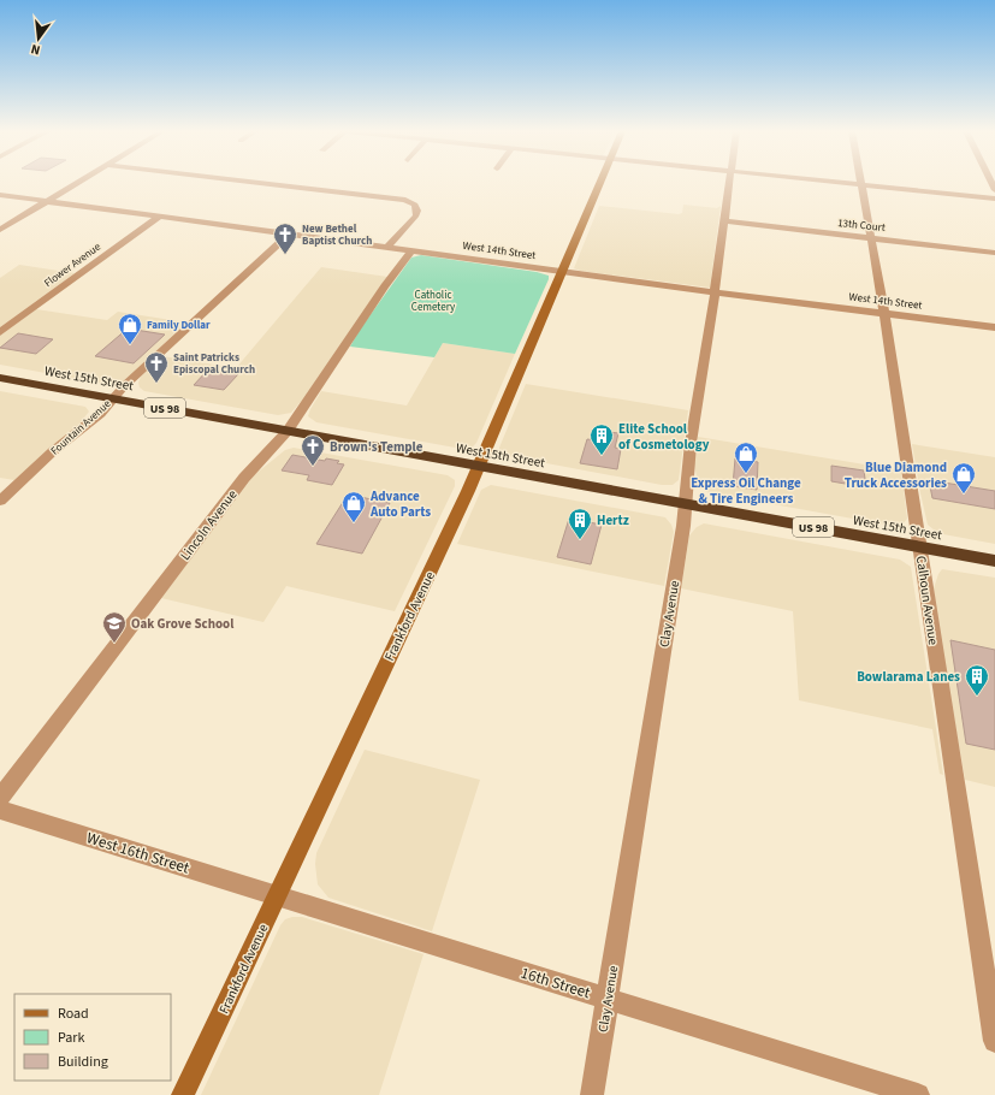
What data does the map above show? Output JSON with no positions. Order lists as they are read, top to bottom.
{
  "streets": {
    "highway": ["West 15th Street", "US 98"],
    "main road": ["Frankford Avenue"],
    "street": [
      "13th Court",
      "West 14th Street",
      "Flower Avenue",
      "Fountain Avenue",
      "Lincoln Avenue",
      "Calhoun Avenue",
      "Clay Avenue",
      "West 16th Street",
      "16th Street"
    ]
  },
  "crossings": [
    ["13th Court", "Calhoun Avenue"],
    ["13th Court", "Clay Avenue"],
    ["West 14th Street", "Flower Avenue"],
    ["West 14th Street", "Fountain Avenue"],
    ["West 14th Street", "Lincoln Avenue"],
    ["West 14th Street", "Calhoun Avenue"],
    ["West 14th Street", "Clay Avenue"],
    ["West 14th Street", "Frankford Avenue"],
    ["West 15th Street", "Fountain Avenue"],
    ["West 15th Street", "Lincoln Avenue"],
    ["West 15th Street", "Calhoun Avenue"],
    ["West 15th Street", "Clay Avenue"],
    ["West 15th Street", "Frankford Avenue"],
    ["Clay Avenue", "16th Street"],
    ["Frankford Avenue", "West 16th Street"],
    ["Frankford Avenue", "16th Street"],
    ["West 16th Street", "16th Street"]
  ],
  "parks": ["Catholic Cemetery"],
  "places": {
    "church": ["New Bethel Baptist Church", "Saint Patricks Episcopal Church", "Brown's Temple"],
    "shop": [
      "Family Dollar",
      "Express Oil Change & Tire Engineers",
      "Blue Diamond Truck Accessories",
      "Advance Auto Parts"
    ],
    "building": ["Elite School of Cosmetology", "Hertz", "Bowlarama Lanes"],
    "school or university": ["Oak Grove School"]
  },
  "legend": ["Road", "Park", "Building"],
  "north": "bottom"
}
